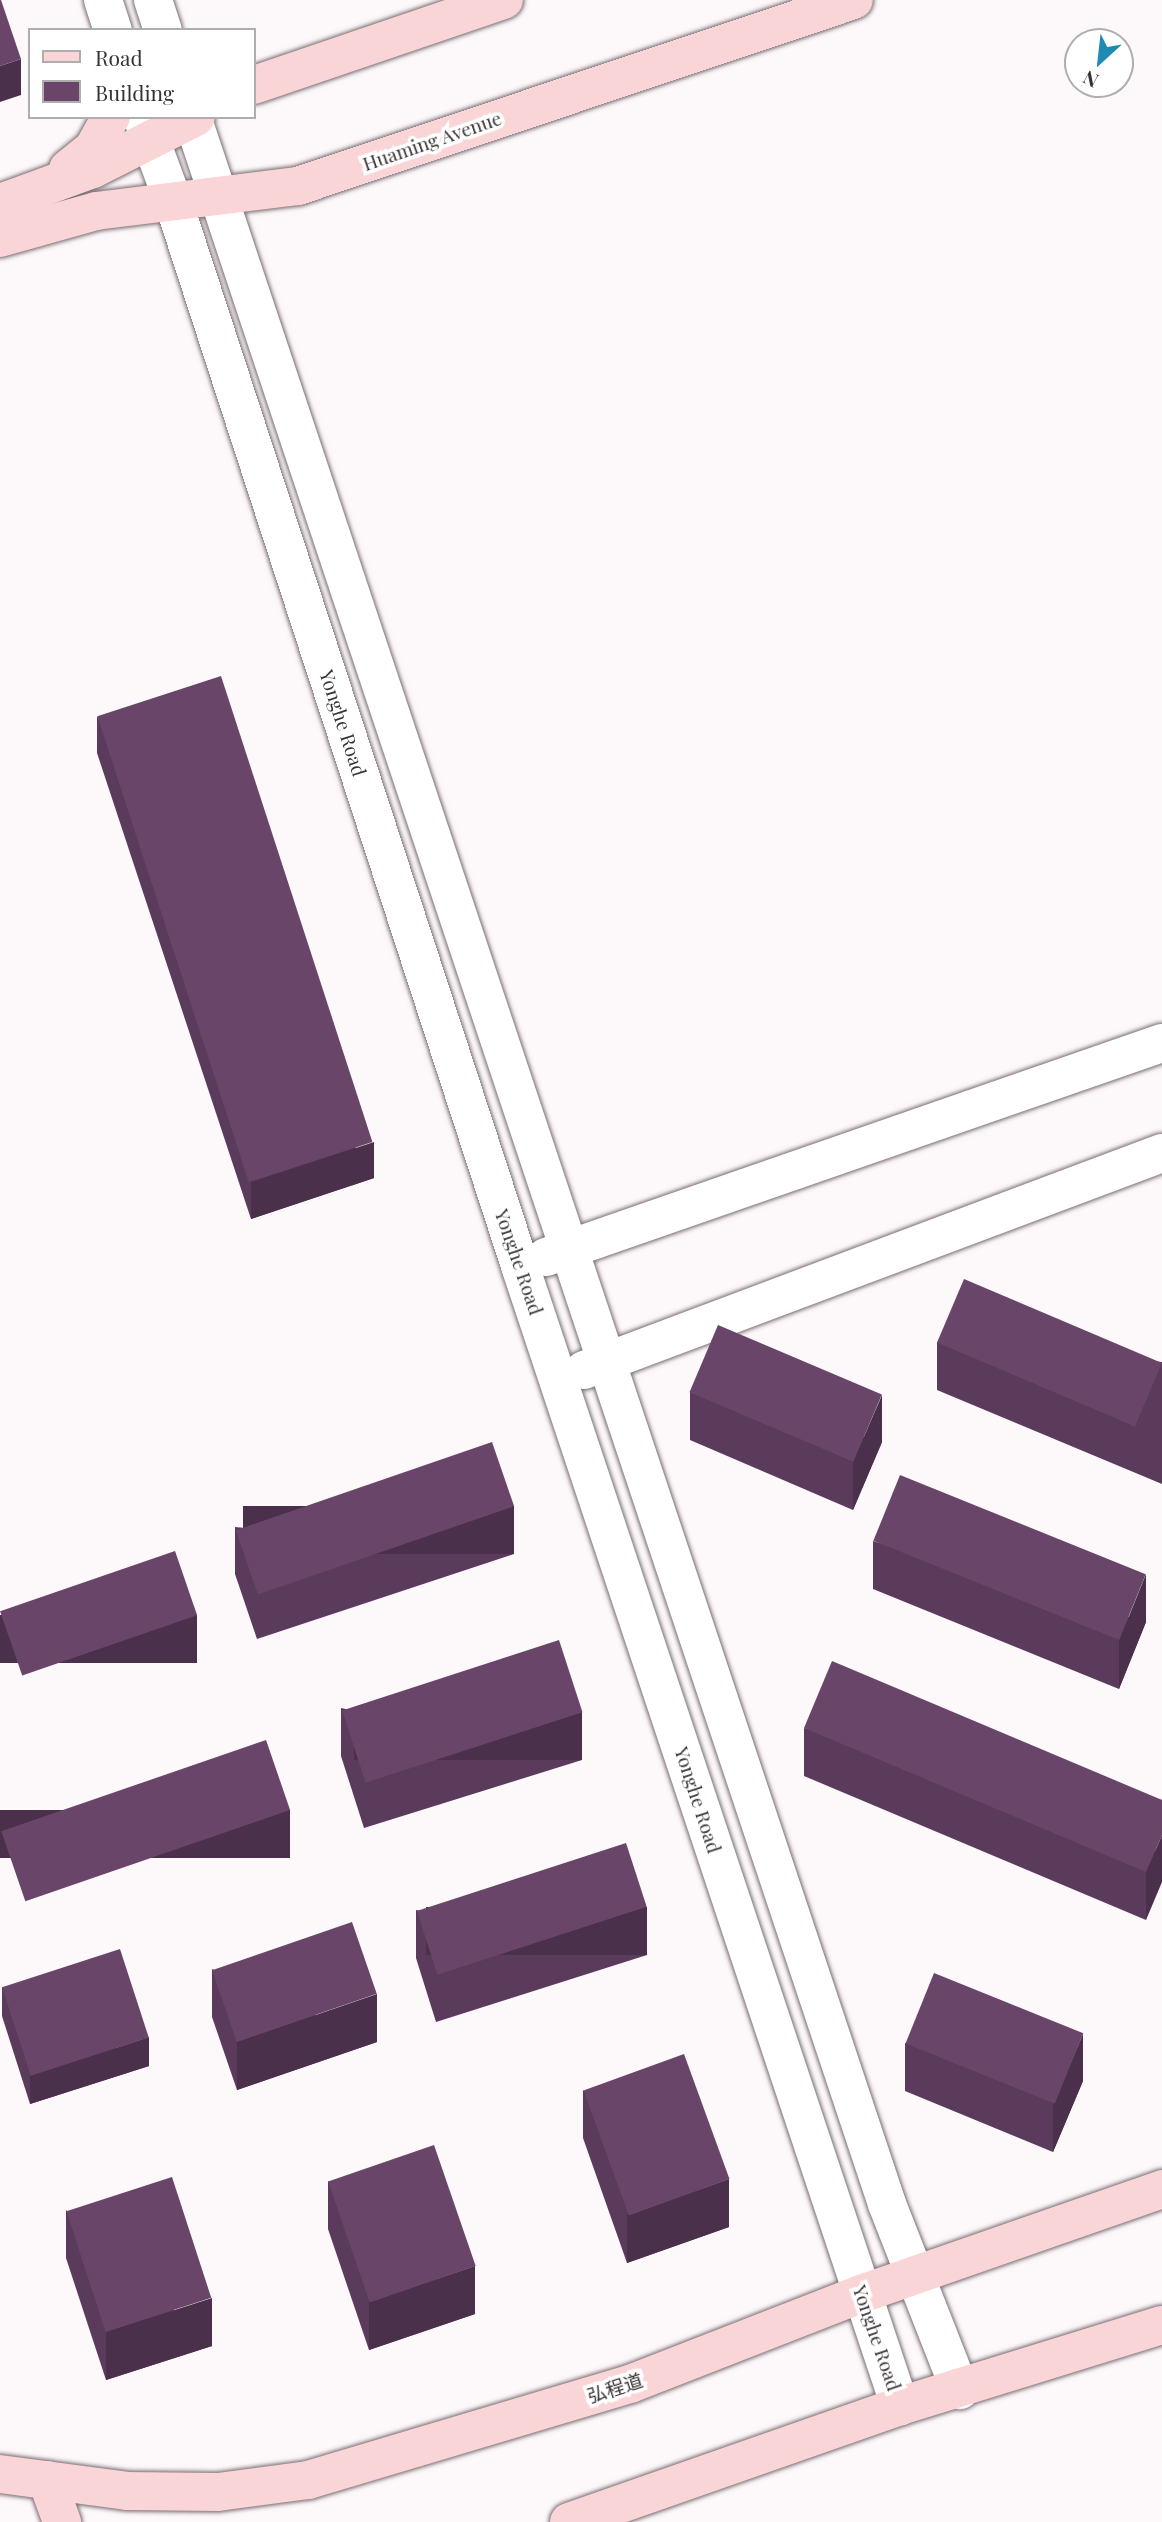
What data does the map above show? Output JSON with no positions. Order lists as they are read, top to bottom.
{
  "streets": {
    "main road": ["Huaming Avenue", "弘程道"],
    "street": ["Yonghe Road"]
  },
  "crossings": [
    ["Huaming Avenue", "Yonghe Road"],
    ["Yonghe Road", "弘程道"]
  ],
  "legend": ["Road", "Building"],
  "north": "bottom left"
}
